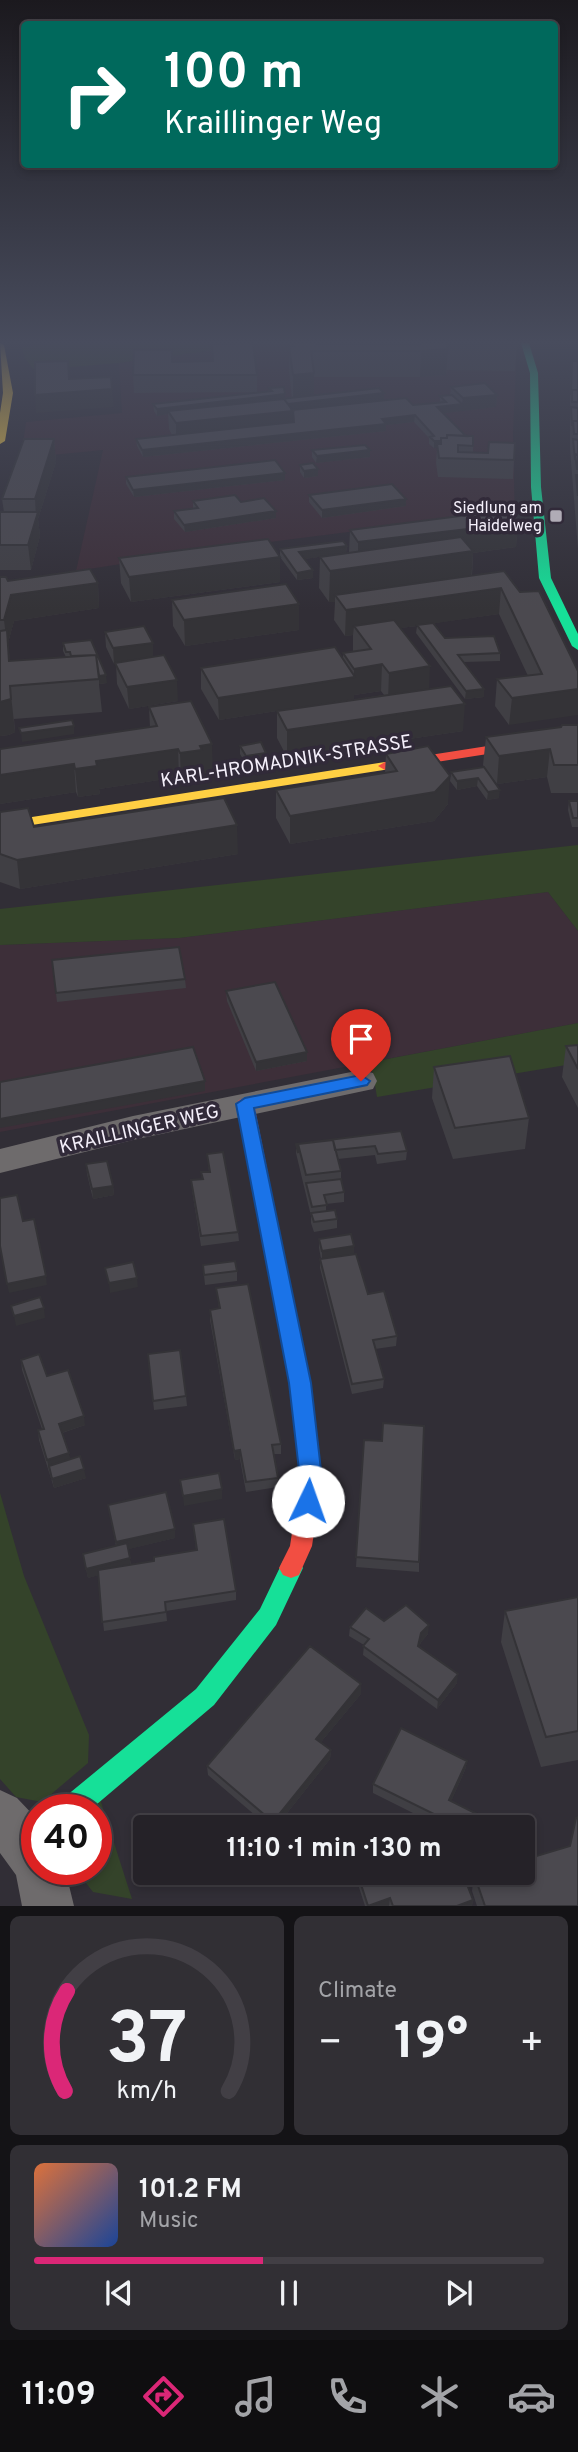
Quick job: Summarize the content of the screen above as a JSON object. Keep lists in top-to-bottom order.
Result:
{
  "streets": {
    "street": ["KARL-HROMADNIK-STRASSE", "KRAILLINGER WEG"]
  },
  "places": {
    "transit": ["Siedlung am Haidelweg"]
  },
  "page": {
    "turn": ["100 m", "Kraillinger Weg"],
    "limit": "40",
    "trip": "11:10 · 1 min · 130 m",
    "tile": "Climate",
    "heat": ["−", "19°", "+"],
    "song": ["101.2 FM", "Music"],
    "tabs": "11:09",
    "gauge": ["37", "km/h"]
  }
}
